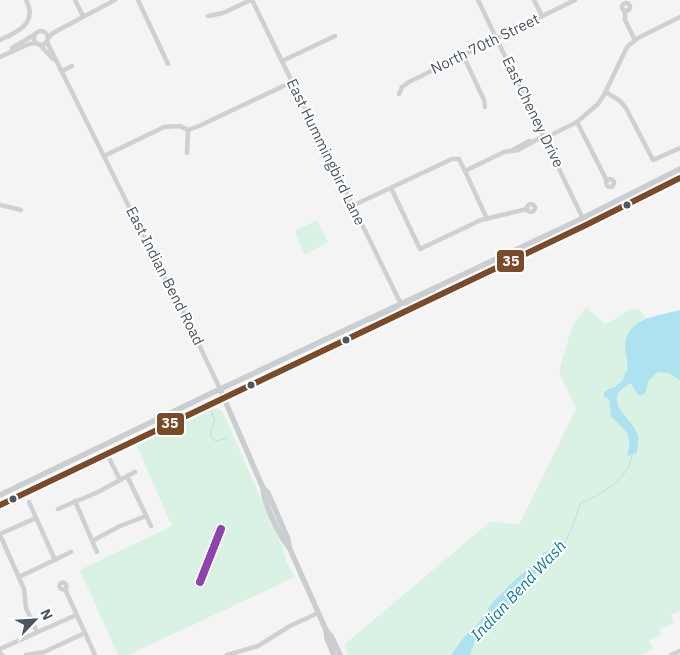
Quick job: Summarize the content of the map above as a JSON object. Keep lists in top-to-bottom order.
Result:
{
  "streets": {
    "main road": ["East Indian Bend Road"],
    "street": ["North 70th Street", "East Cheney Drive", "East Hummingbird Lane"]
  },
  "crossings": [
    ["North 70th Street", "East Cheney Drive"]
  ],
  "water": ["Indian Bend Wash"],
  "lines": ["transit line 35"],
  "north": "top right"
}
